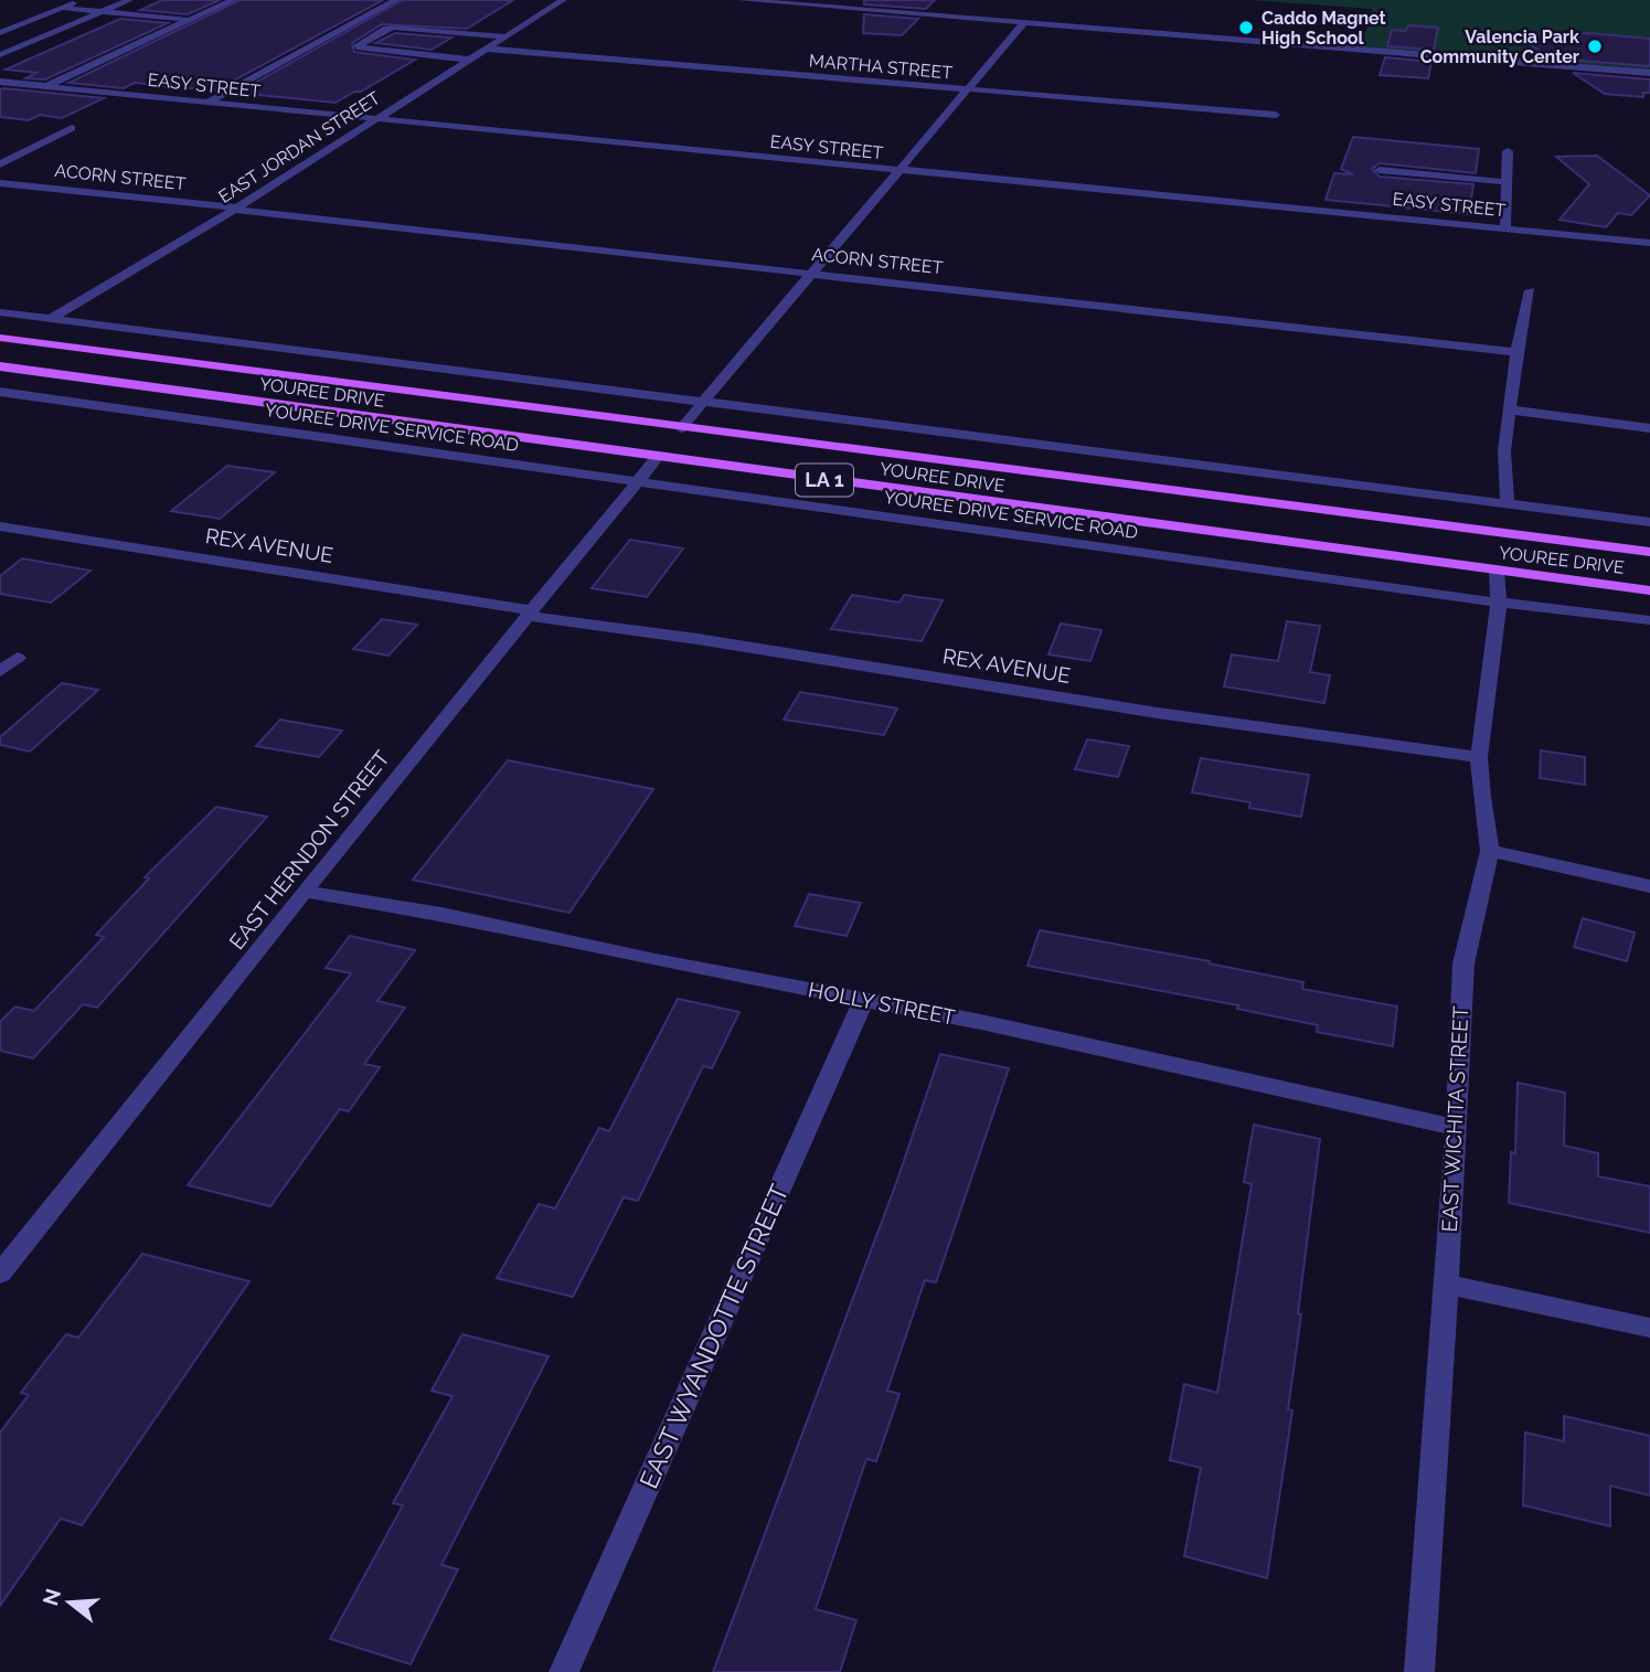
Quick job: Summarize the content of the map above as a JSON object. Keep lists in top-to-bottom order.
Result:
{
  "streets": {
    "main road": ["YOUREE DRIVE", "LA 1"],
    "street": [
      "MARTHA STREET",
      "EASY STREET",
      "EAST JORDAN STREET",
      "ACORN STREET",
      "YOUREE DRIVE SERVICE ROAD",
      "REX AVENUE",
      "EAST HERNDON STREET",
      "HOLLY STREET",
      "EAST WICHITA STREET",
      "EAST WYANDOTTE STREET"
    ]
  },
  "crossings": [
    ["MARTHA STREET", "EAST JORDAN STREET"],
    ["EASY STREET", "EAST JORDAN STREET"],
    ["EAST JORDAN STREET", "ACORN STREET"],
    ["YOUREE DRIVE", "EAST HERNDON STREET"],
    ["YOUREE DRIVE", "EAST WICHITA STREET"],
    ["YOUREE DRIVE SERVICE ROAD", "EAST HERNDON STREET"],
    ["YOUREE DRIVE SERVICE ROAD", "EAST WICHITA STREET"],
    ["REX AVENUE", "EAST HERNDON STREET"],
    ["REX AVENUE", "EAST WICHITA STREET"],
    ["EAST HERNDON STREET", "HOLLY STREET"],
    ["HOLLY STREET", "EAST WICHITA STREET"],
    ["HOLLY STREET", "EAST WYANDOTTE STREET"]
  ],
  "places": ["Caddo Magnet High School", "Valencia Park Community Center"],
  "north": "left"
}
